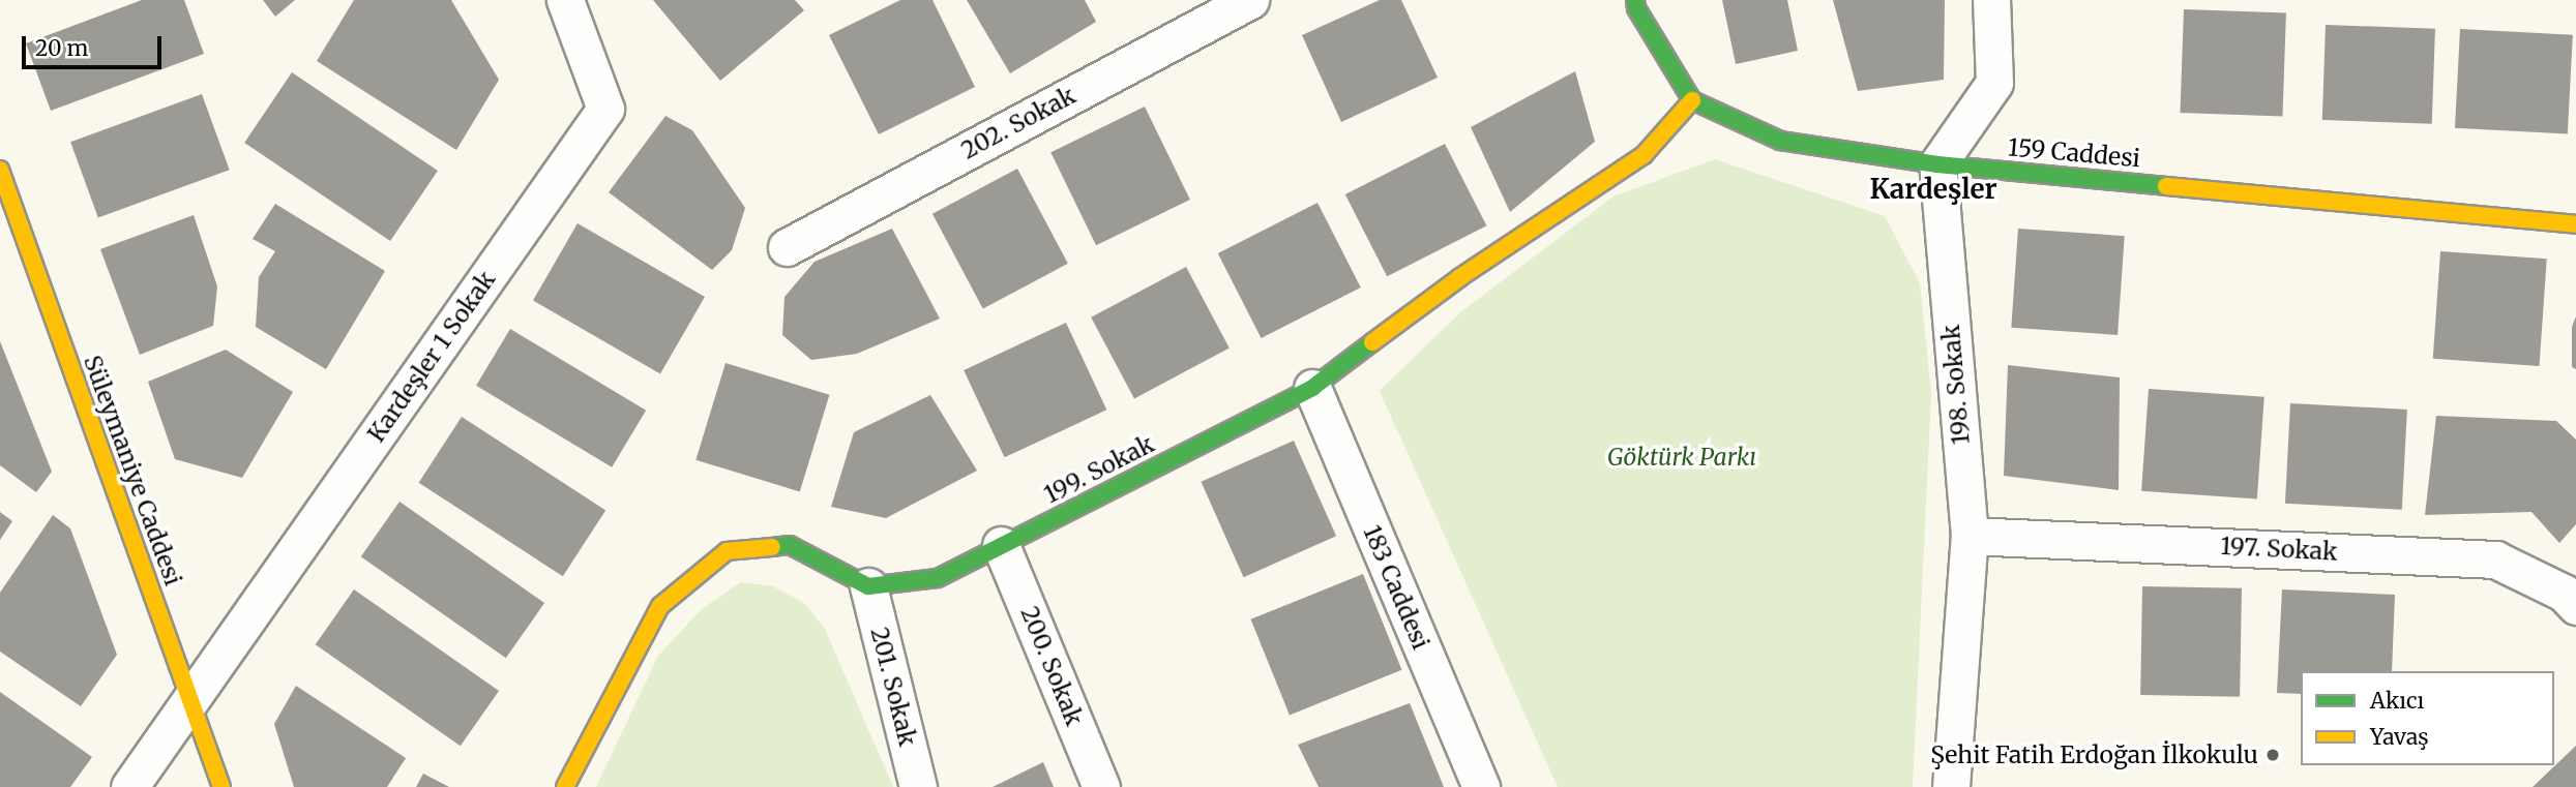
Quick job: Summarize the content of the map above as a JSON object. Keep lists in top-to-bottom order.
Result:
{
  "streets": {
    "street": [
      "202. Sokak",
      "159 Caddesi",
      "Kardeşler 1 Sokak",
      "198. Sokak",
      "199. Sokak",
      "Süleymaniye Caddesi",
      "197. Sokak",
      "183 Caddesi",
      "200. Sokak",
      "201. Sokak"
    ]
  },
  "crossings": [
    ["159 Caddesi", "198. Sokak"],
    ["159 Caddesi", "199. Sokak"],
    ["Kardeşler 1 Sokak", "Süleymaniye Caddesi"],
    ["198. Sokak", "197. Sokak"],
    ["199. Sokak", "183 Caddesi"],
    ["199. Sokak", "200. Sokak"],
    ["199. Sokak", "201. Sokak"]
  ],
  "districts": ["Kardeşler"],
  "parks": ["Göktürk Parkı"],
  "places": ["Şehit Fatih Erdoğan İlkokulu"],
  "legend": ["Akıcı", "Yavaş"],
  "scale_bar": "20 m"
}
